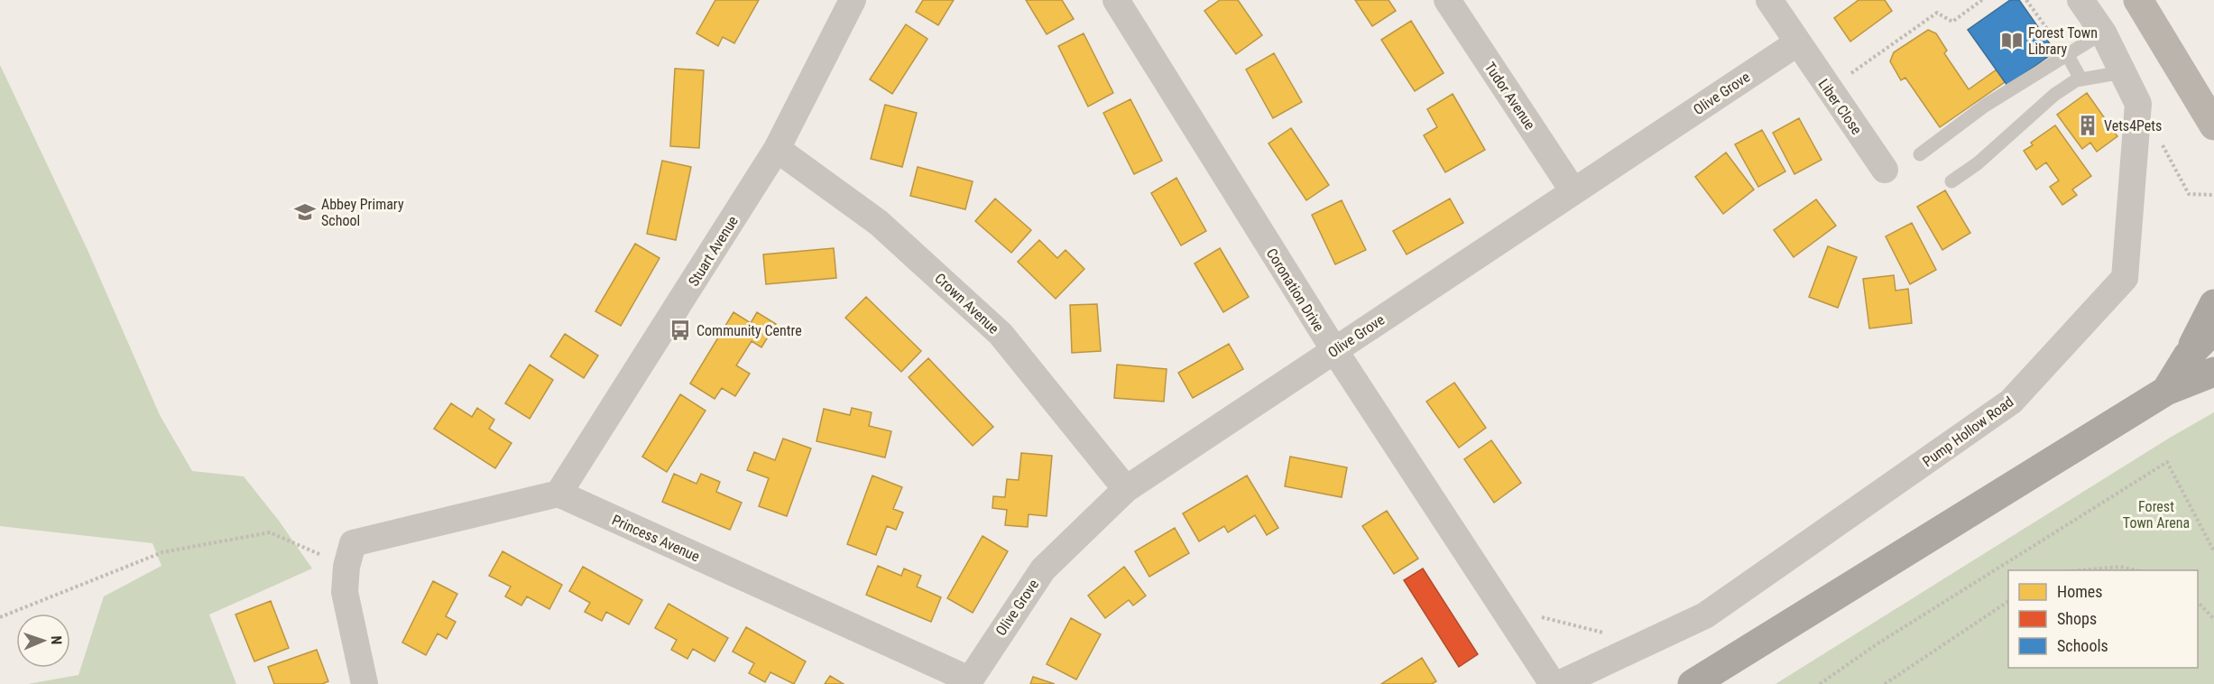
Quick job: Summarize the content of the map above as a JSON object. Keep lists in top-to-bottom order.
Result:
{
  "streets": {
    "street": [
      "Olive Grove",
      "Tudor Avenue",
      "Liber Close",
      "Stuart Avenue",
      "Coronation Drive",
      "Crown Avenue",
      "Pump Hollow Road",
      "Princess Avenue"
    ]
  },
  "crossings": [
    ["Olive Grove", "Tudor Avenue"],
    ["Olive Grove", "Liber Close"],
    ["Olive Grove", "Coronation Drive"],
    ["Olive Grove", "Crown Avenue"],
    ["Olive Grove", "Princess Avenue"],
    ["Stuart Avenue", "Crown Avenue"],
    ["Stuart Avenue", "Princess Avenue"]
  ],
  "parks": ["Forest Town Arena"],
  "places": {
    "library": ["Forest Town Library"],
    "building": ["Vets4Pets"],
    "school or university": ["Abbey Primary School"],
    "bus stop": ["Community Centre"]
  },
  "legend": ["Homes", "Shops", "Schools"],
  "north": "right"
}
